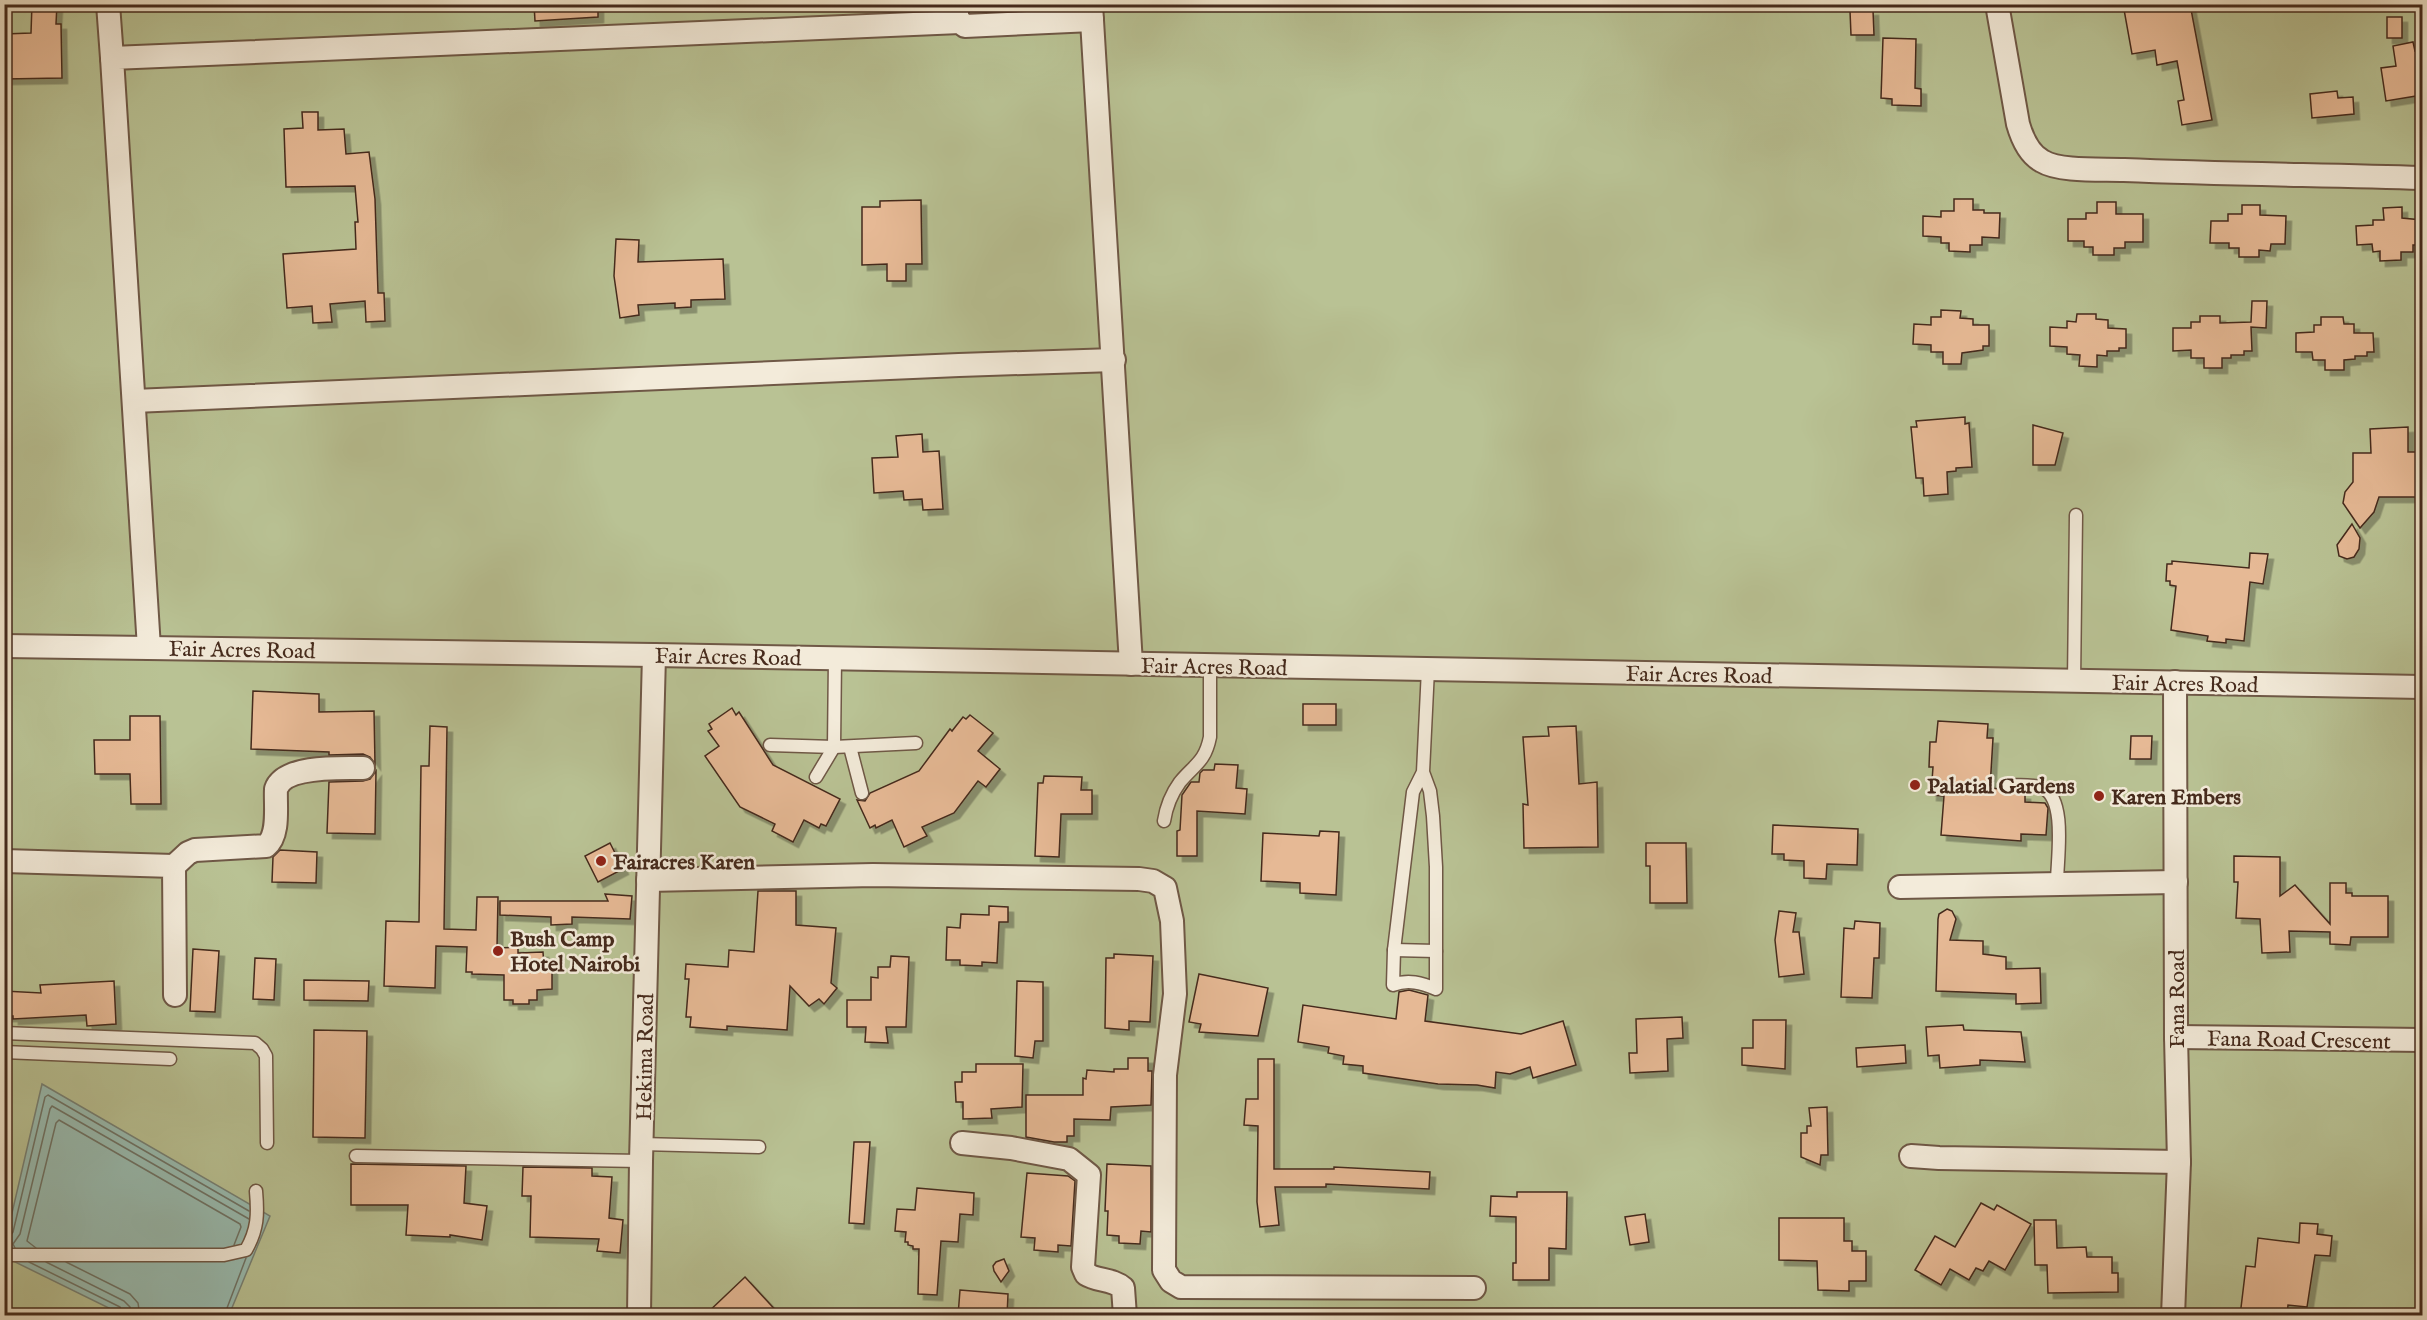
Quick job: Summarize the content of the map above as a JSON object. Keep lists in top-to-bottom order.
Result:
{
  "streets": {
    "street": [
      "Fair Acres Road",
      "Fana Road",
      "Fana Road Crescent",
      "Hekima Road"
    ]
  },
  "crossings": [
    ["Fair Acres Road", "Fana Road"],
    ["Fair Acres Road", "Hekima Road"],
    ["Fana Road", "Fana Road Crescent"]
  ],
  "places": [
    "Palatial Gardens",
    "Karen Embers",
    "Fairacres Karen",
    "Bush Camp Hotel Nairobi"
  ]
}
